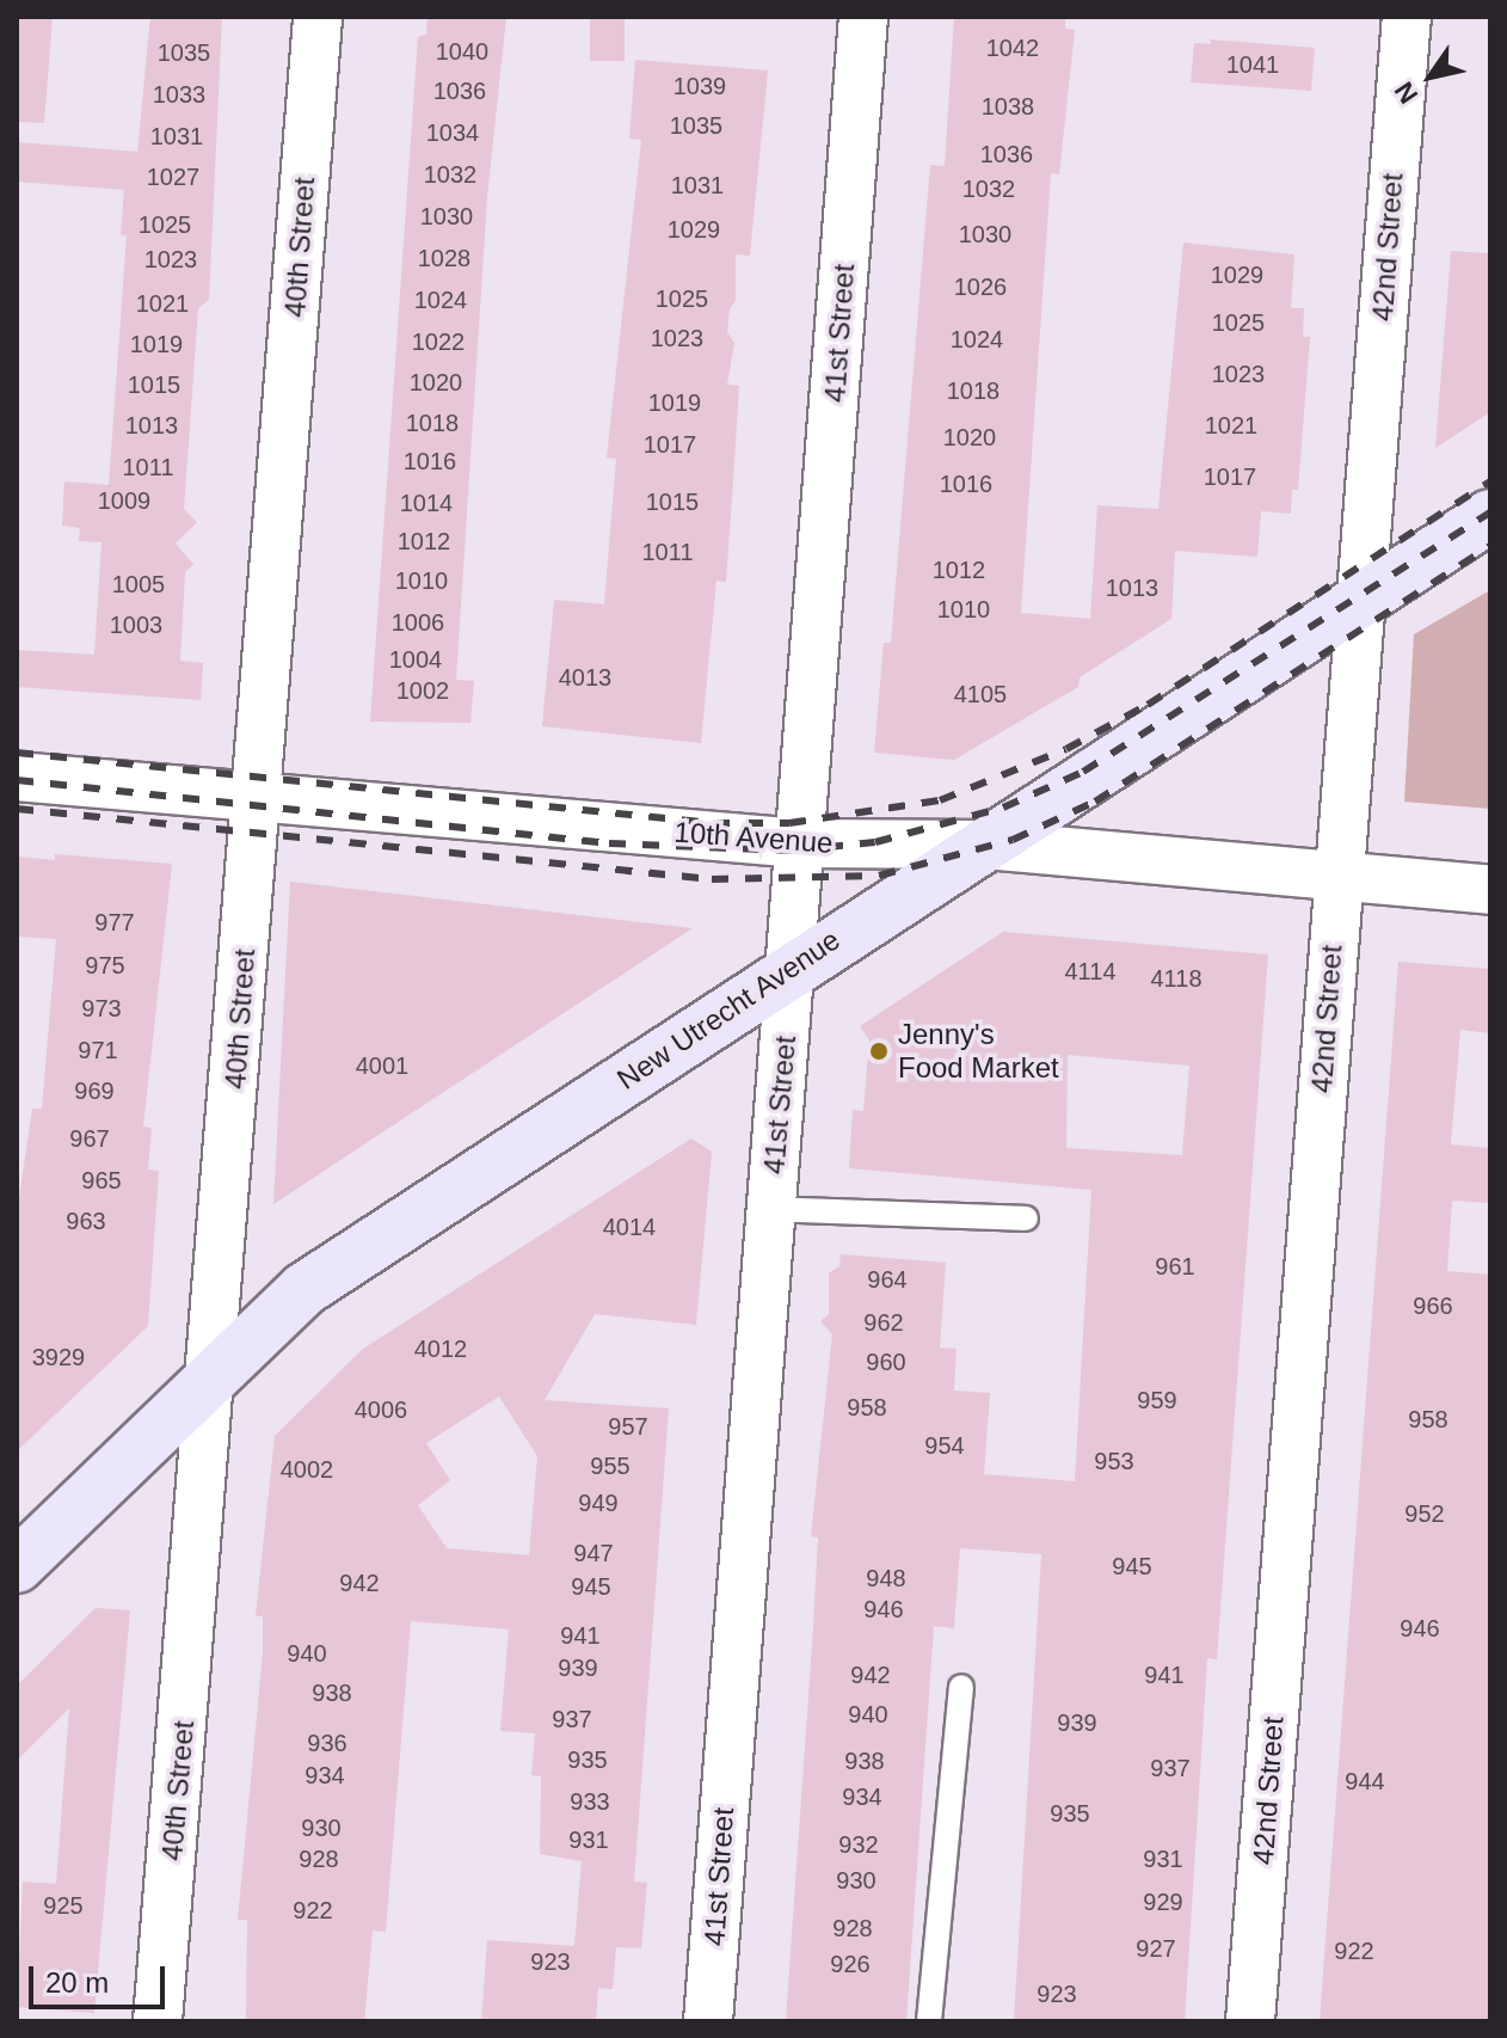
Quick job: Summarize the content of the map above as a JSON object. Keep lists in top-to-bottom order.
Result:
{
  "streets": {
    "street": [
      "40th Street",
      "42nd Street",
      "41st Street",
      "10th Avenue",
      "New Utrecht Avenue"
    ]
  },
  "crossings": [
    ["40th Street", "10th Avenue"],
    ["40th Street", "New Utrecht Avenue"],
    ["42nd Street", "10th Avenue"],
    ["42nd Street", "New Utrecht Avenue"],
    ["41st Street", "10th Avenue"],
    ["41st Street", "New Utrecht Avenue"],
    ["10th Avenue", "New Utrecht Avenue"]
  ],
  "places": ["Jenny's Food Market"],
  "house_numbers": [
    "1042",
    "1040",
    "1035",
    "1041",
    "1039",
    "1036",
    "1033",
    "1038",
    "1035",
    "1034",
    "1031",
    "1036",
    "1032",
    "1027",
    "1031",
    "1032",
    "1030",
    "1025",
    "1029",
    "1030",
    "1028",
    "1023",
    "1029",
    "1026",
    "1025",
    "1024",
    "1021",
    "1025",
    "1023",
    "1024",
    "1022",
    "1019",
    "1023",
    "1020",
    "1015",
    "1018",
    "1019",
    "1018",
    "1013",
    "1021",
    "1020",
    "1017",
    "1016",
    "1011",
    "1017",
    "1016",
    "1009",
    "1015",
    "1014",
    "1012",
    "1011",
    "1012",
    "1010",
    "1005",
    "1013",
    "1010",
    "1006",
    "1003",
    "1004",
    "4013",
    "1002",
    "4105",
    "977",
    "975",
    "4114",
    "4118",
    "973",
    "971",
    "4001",
    "969",
    "967",
    "965",
    "963",
    "4014",
    "961",
    "964",
    "966",
    "962",
    "4012",
    "3929",
    "960",
    "959",
    "958",
    "4006",
    "958",
    "957",
    "954",
    "953",
    "955",
    "4002",
    "949",
    "952",
    "947",
    "945",
    "948",
    "942",
    "945",
    "946",
    "946",
    "941",
    "940",
    "939",
    "942",
    "941",
    "938",
    "940",
    "937",
    "939",
    "936",
    "935",
    "938",
    "937",
    "934",
    "944",
    "934",
    "933",
    "935",
    "930",
    "931",
    "932",
    "928",
    "931",
    "930",
    "929",
    "925",
    "922",
    "928",
    "927",
    "922",
    "923",
    "926",
    "923"
  ],
  "scale_bar": "20 m",
  "north": "bottom left"
}
